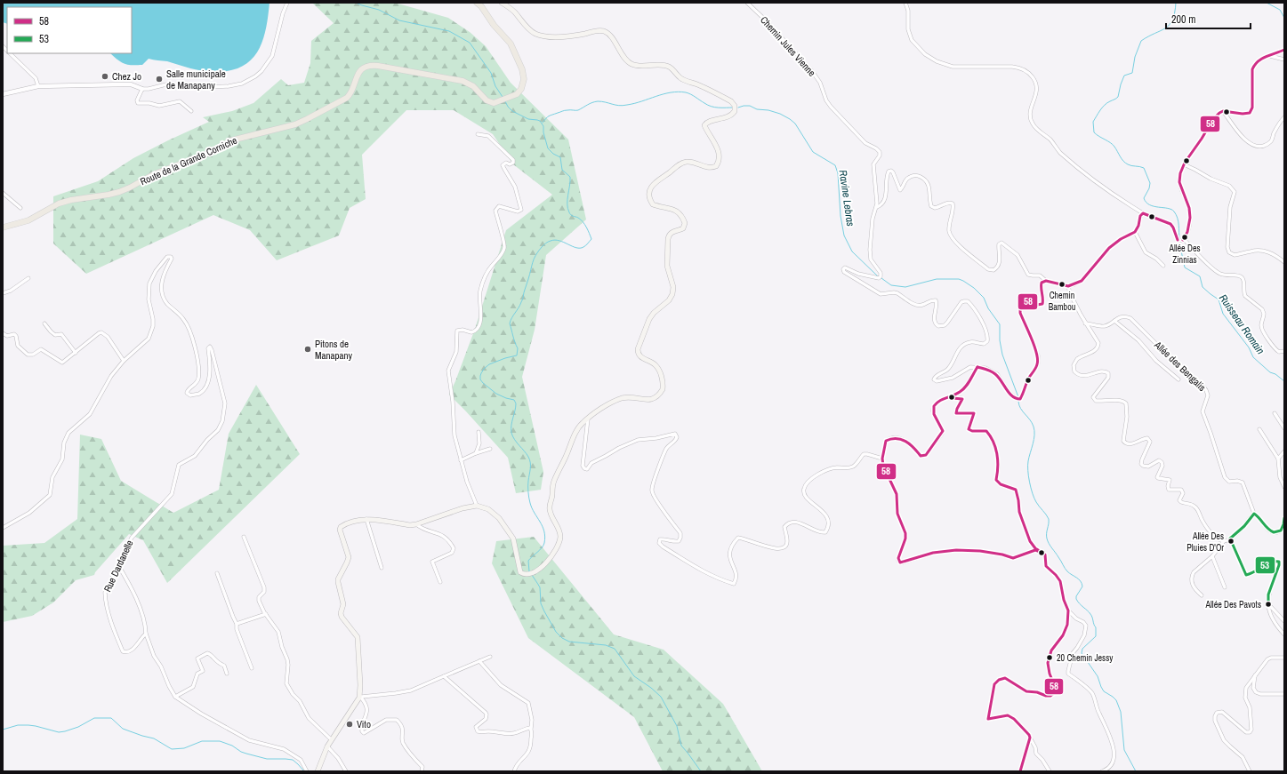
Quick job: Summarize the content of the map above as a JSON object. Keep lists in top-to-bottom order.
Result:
{
  "streets": {
    "main road": ["Route de la Grande Corniche"],
    "street": ["Chemin Jules Vienne", "Allée des Bengalis", "Rue Dardanelle"]
  },
  "water": ["Ravine Lebras", "Ruisseau Romain"],
  "places": [
    "Chez Jo",
    "Salle municipale de Manapany",
    "Allée Des Zinnias",
    "Chemin Bambou",
    "Pitons de Manapany",
    "Allée Des Pluies D'Or",
    "Allée Des Pavots",
    "20 Chemin Jessy",
    "Vito"
  ],
  "lines": ["transit line 58", "transit line 53"],
  "legend": ["58", "53"],
  "scale_bar": "200 m"
}
